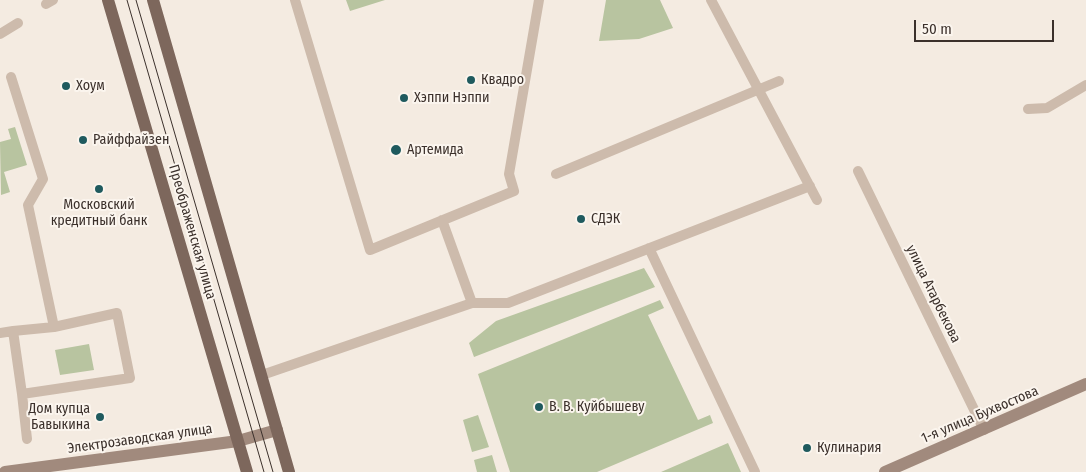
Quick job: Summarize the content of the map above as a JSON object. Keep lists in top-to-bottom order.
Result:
{
  "streets": {
    "main road": ["Преображенская улица"],
    "street": ["1-я улица Бухвостова", "Электрозаводская улица"],
    "lane": ["улица Атарбекова"]
  },
  "crossings": [
    ["Преображенская улица", "Электрозаводская улица"],
    ["улица Атарбекова", "1-я улица Бухвостова"]
  ],
  "places": [
    "Квадро",
    "Хоум",
    "Хэппи Нэппи",
    "Райффайзен",
    "Артемида",
    "Московский кредитный банк",
    "СДЭК",
    "В. В. Куйбышеву",
    "Дом купца Бавыкина",
    "Кулинария"
  ],
  "scale_bar": "50 m"
}
